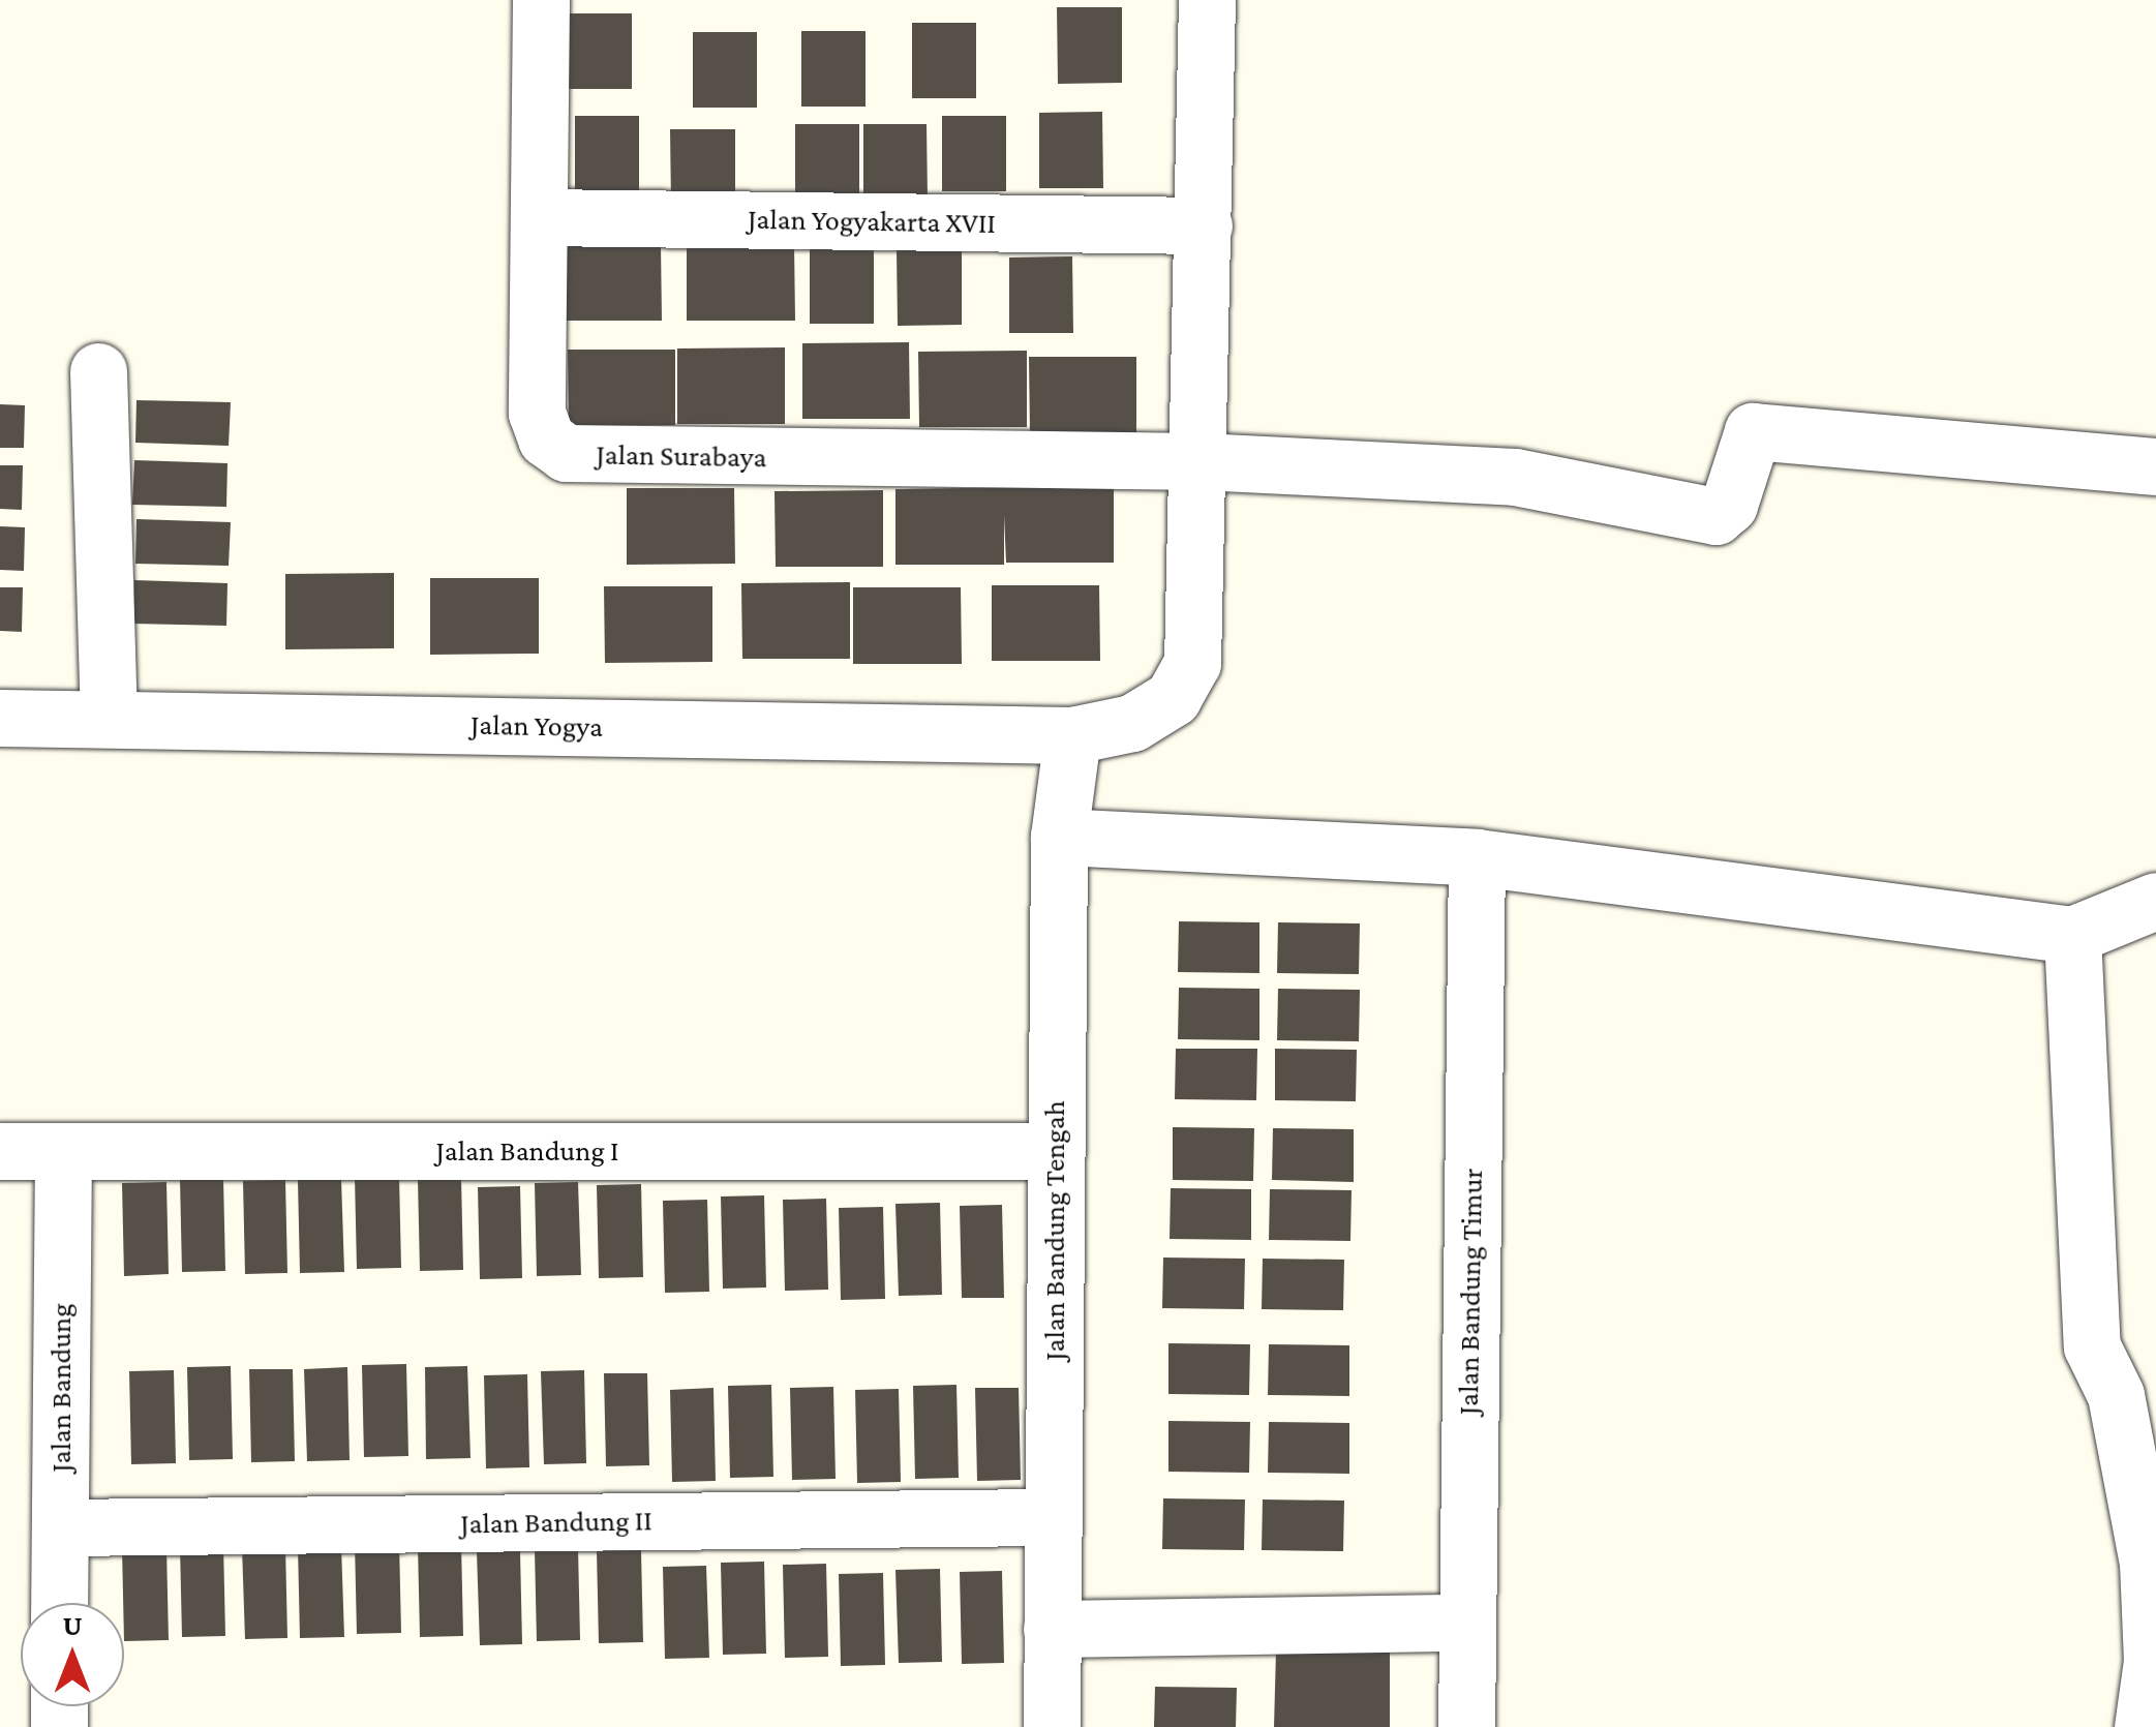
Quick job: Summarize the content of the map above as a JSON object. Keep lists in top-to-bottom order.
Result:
{
  "streets": {
    "street": [
      "Jalan Yogyakarta XVII",
      "Jalan Surabaya",
      "Jalan Yogya",
      "Jalan Bandung I",
      "Jalan Bandung Tengah",
      "Jalan Bandung Timur",
      "Jalan Bandung",
      "Jalan Bandung II"
    ]
  },
  "crossings": [
    ["Jalan Yogyakarta XVII", "Jalan Surabaya"],
    ["Jalan Yogyakarta XVII", "Jalan Yogya"],
    ["Jalan Surabaya", "Jalan Yogya"],
    ["Jalan Yogya", "Jalan Bandung Tengah"],
    ["Jalan Bandung I", "Jalan Bandung Tengah"],
    ["Jalan Bandung I", "Jalan Bandung"],
    ["Jalan Bandung Tengah", "Jalan Bandung II"],
    ["Jalan Bandung", "Jalan Bandung II"]
  ],
  "north": "top"
}
